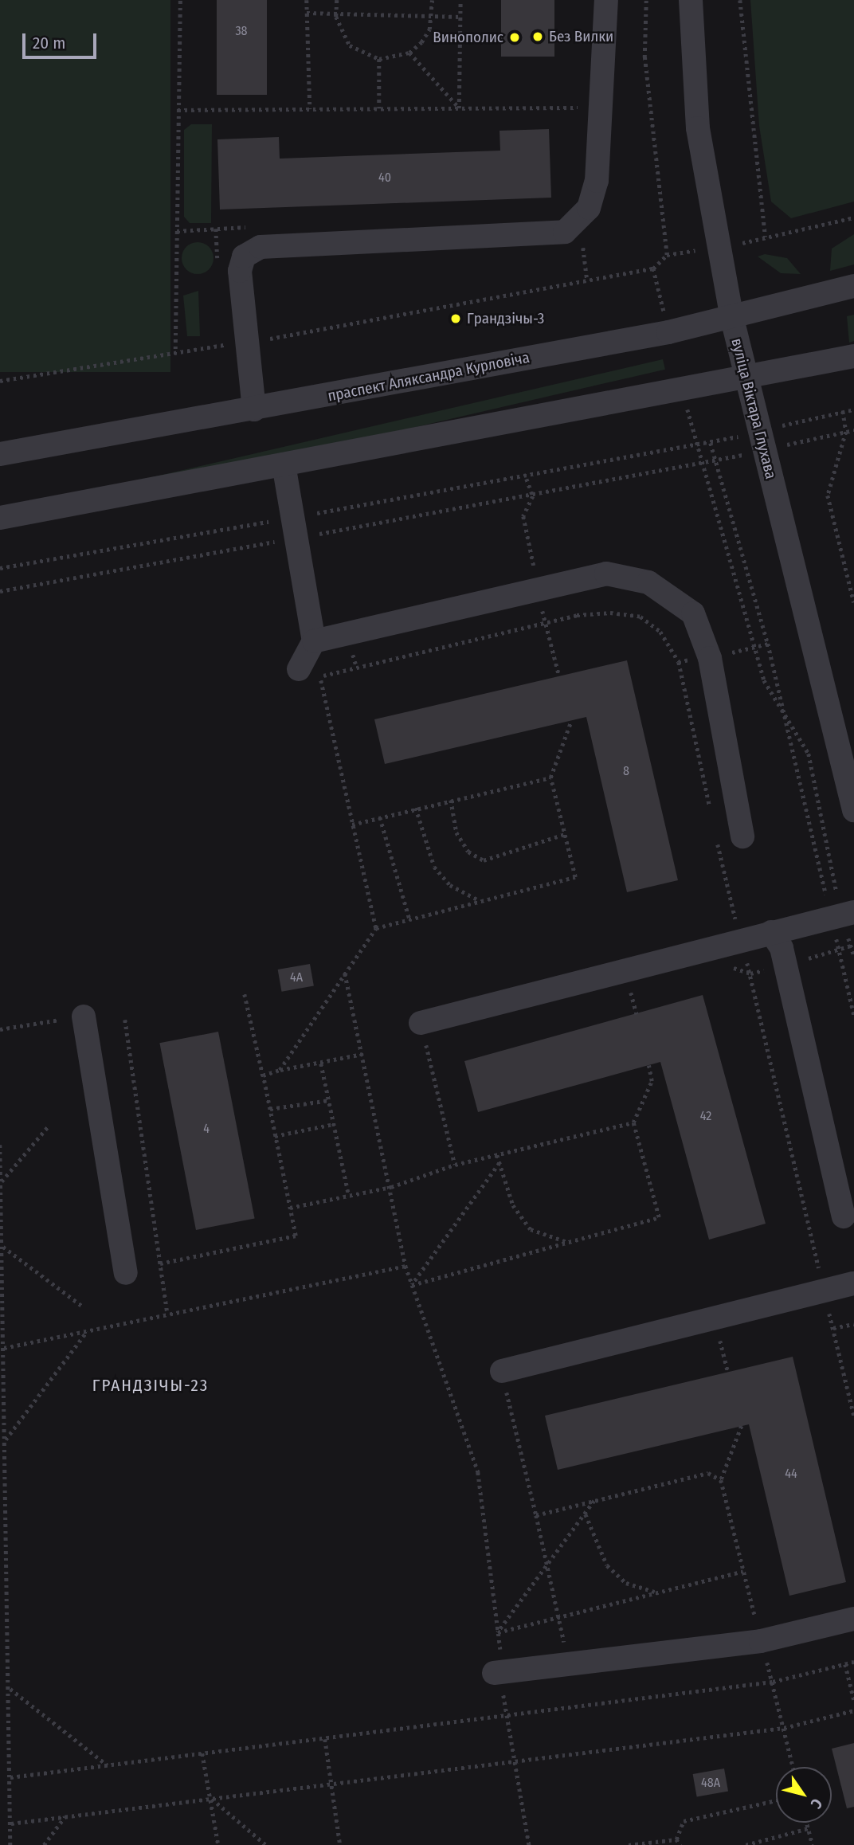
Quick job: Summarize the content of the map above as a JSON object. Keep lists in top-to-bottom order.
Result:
{
  "streets": {
    "street": ["праспект Аляксандра Курловіча", "вуліца Віктара Глухава"]
  },
  "crossings": [
    ["праспект Аляксандра Курловіча", "вуліца Віктара Глухава"]
  ],
  "districts": ["ГРАНДЗІЧЫ-23"],
  "places": ["Без Вилки", "Винополис", "Грандзічы-3"],
  "house_numbers": [
    "38",
    "40",
    "8",
    "4А",
    "42",
    "4",
    "44",
    "48А"
  ],
  "scale_bar": "20 m",
  "north": "bottom right"
}
